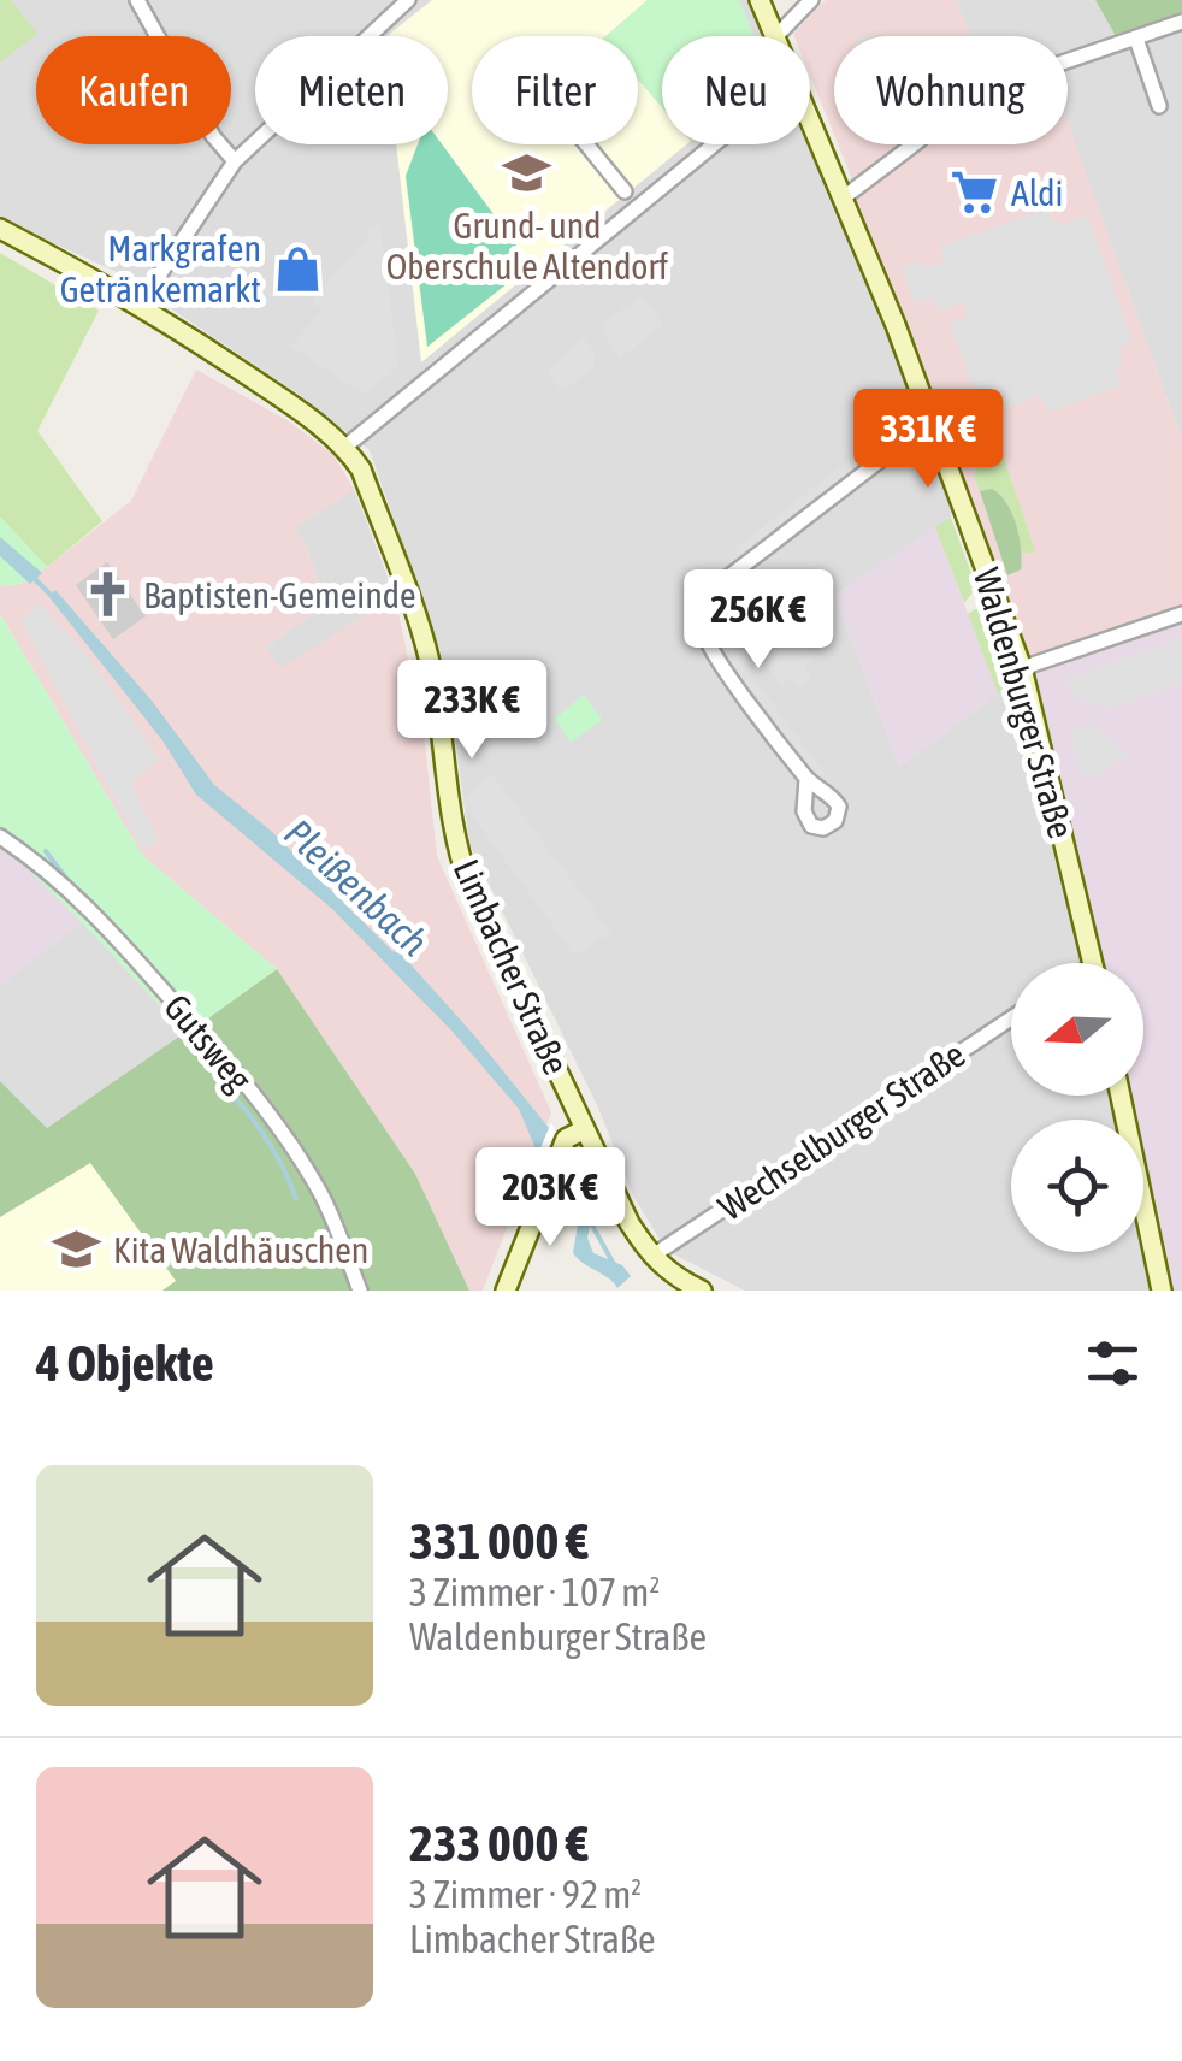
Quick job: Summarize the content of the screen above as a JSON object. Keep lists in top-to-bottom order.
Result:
{
  "streets": {
    "street": [
      "Waldenburger Straße",
      "Limbacher Straße",
      "Gutsweg",
      "Wechselburger Straße"
    ]
  },
  "crossings": [
    ["Limbacher Straße", "Wechselburger Straße"]
  ],
  "water": ["Pleißenbach"],
  "places": {
    "school or university": ["Grund- und Oberschule Altendorf", "Kita Waldhäuschen"],
    "supermarket": ["Aldi"],
    "shop": ["Markgrafen Getränkemarkt"],
    "church": ["Baptisten-Gemeinde"]
  },
  "north": "left",
  "page": {
    "chip": [
      "Kaufen",
      "Mieten",
      "Filter",
      "Neu",
      "Wohnung"
    ],
    "price": [
      "331K €",
      "256K €",
      "233K €",
      "203K €"
    ],
    "heading": "4 Objekte",
    "list": [
      {
        "name": "331 000 €",
        "note": "3 Zimmer · 107 m² · Waldenburger Straße"
      },
      {
        "name": "233 000 €",
        "note": "3 Zimmer · 92 m² · Limbacher Straße"
      }
    ]
  }
}
